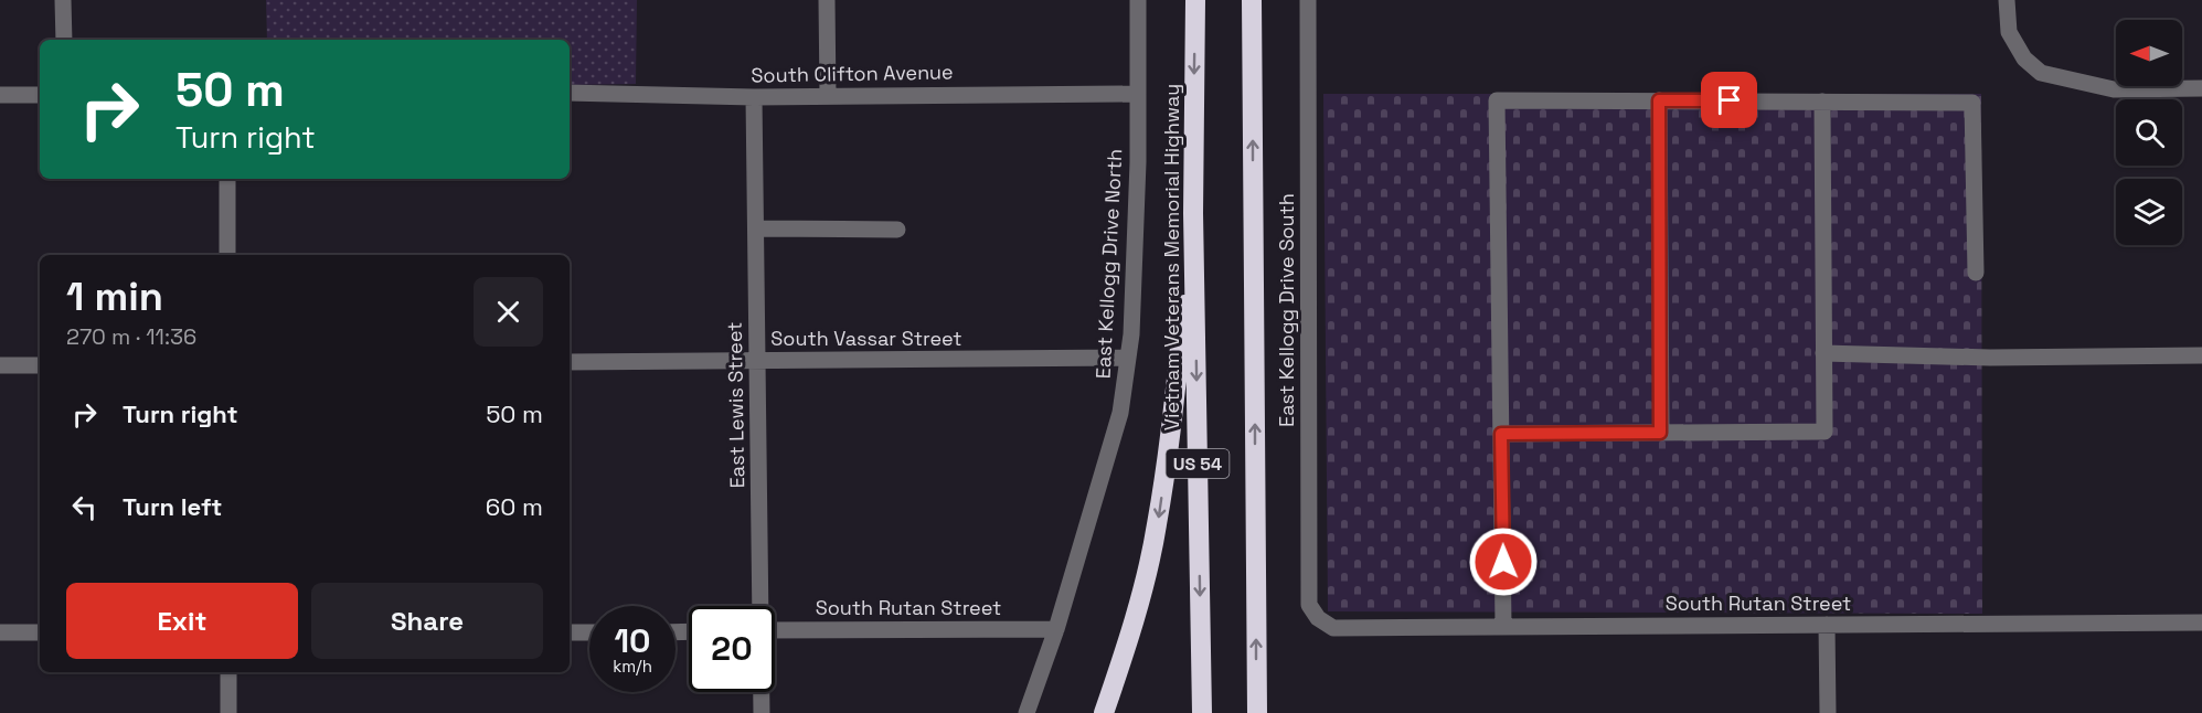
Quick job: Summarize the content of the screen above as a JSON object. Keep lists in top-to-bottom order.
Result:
{
  "streets": {
    "highway": ["Vietnam Veterans Memorial Highway", "US 54"],
    "street": [
      "South Clifton Avenue",
      "East Kellogg Drive North",
      "East Kellogg Drive South",
      "South Vassar Street",
      "East Lewis Street",
      "South Rutan Street"
    ]
  },
  "crossings": [
    ["South Clifton Avenue", "East Kellogg Drive North"],
    ["South Clifton Avenue", "East Lewis Street"],
    ["East Kellogg Drive North", "South Vassar Street"],
    ["East Kellogg Drive North", "South Rutan Street"],
    ["East Kellogg Drive South", "South Rutan Street"],
    ["South Vassar Street", "East Lewis Street"]
  ],
  "north": "left",
  "page": {
    "turn": ["50 m", "Turn right"],
    "heading": ["1 min", "270 m · 11:36"],
    "list": [
      {
        "name": "Turn right",
        "value": "50 m"
      },
      {
        "name": "Turn left",
        "value": "60 m"
      }
    ],
    "buttons": ["Exit", "Share"],
    "speed": "10 km/h",
    "limit": "20"
  }
}
